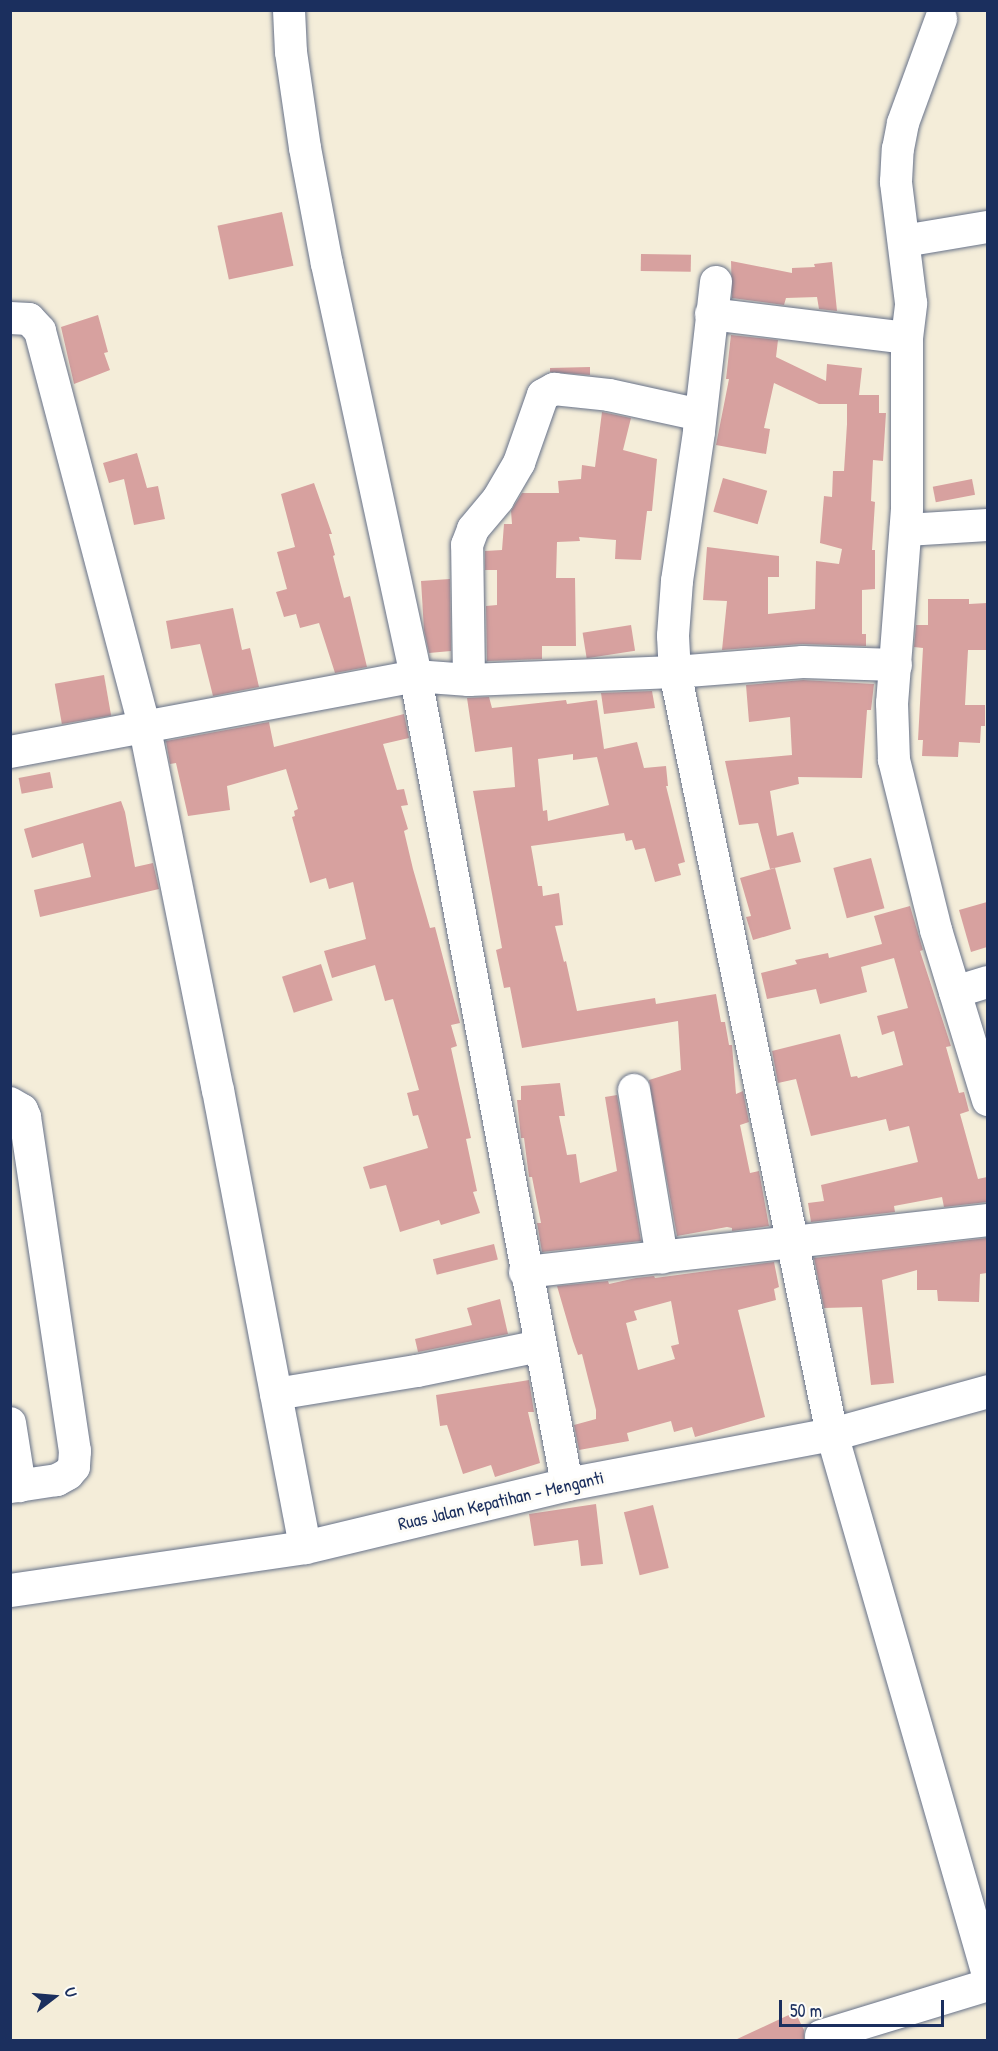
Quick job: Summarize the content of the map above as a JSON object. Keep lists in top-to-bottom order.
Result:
{
  "streets": {
    "main road": ["Ruas Jalan Kepatihan - Menganti"]
  },
  "scale_bar": "50 m",
  "north": "right"
}
